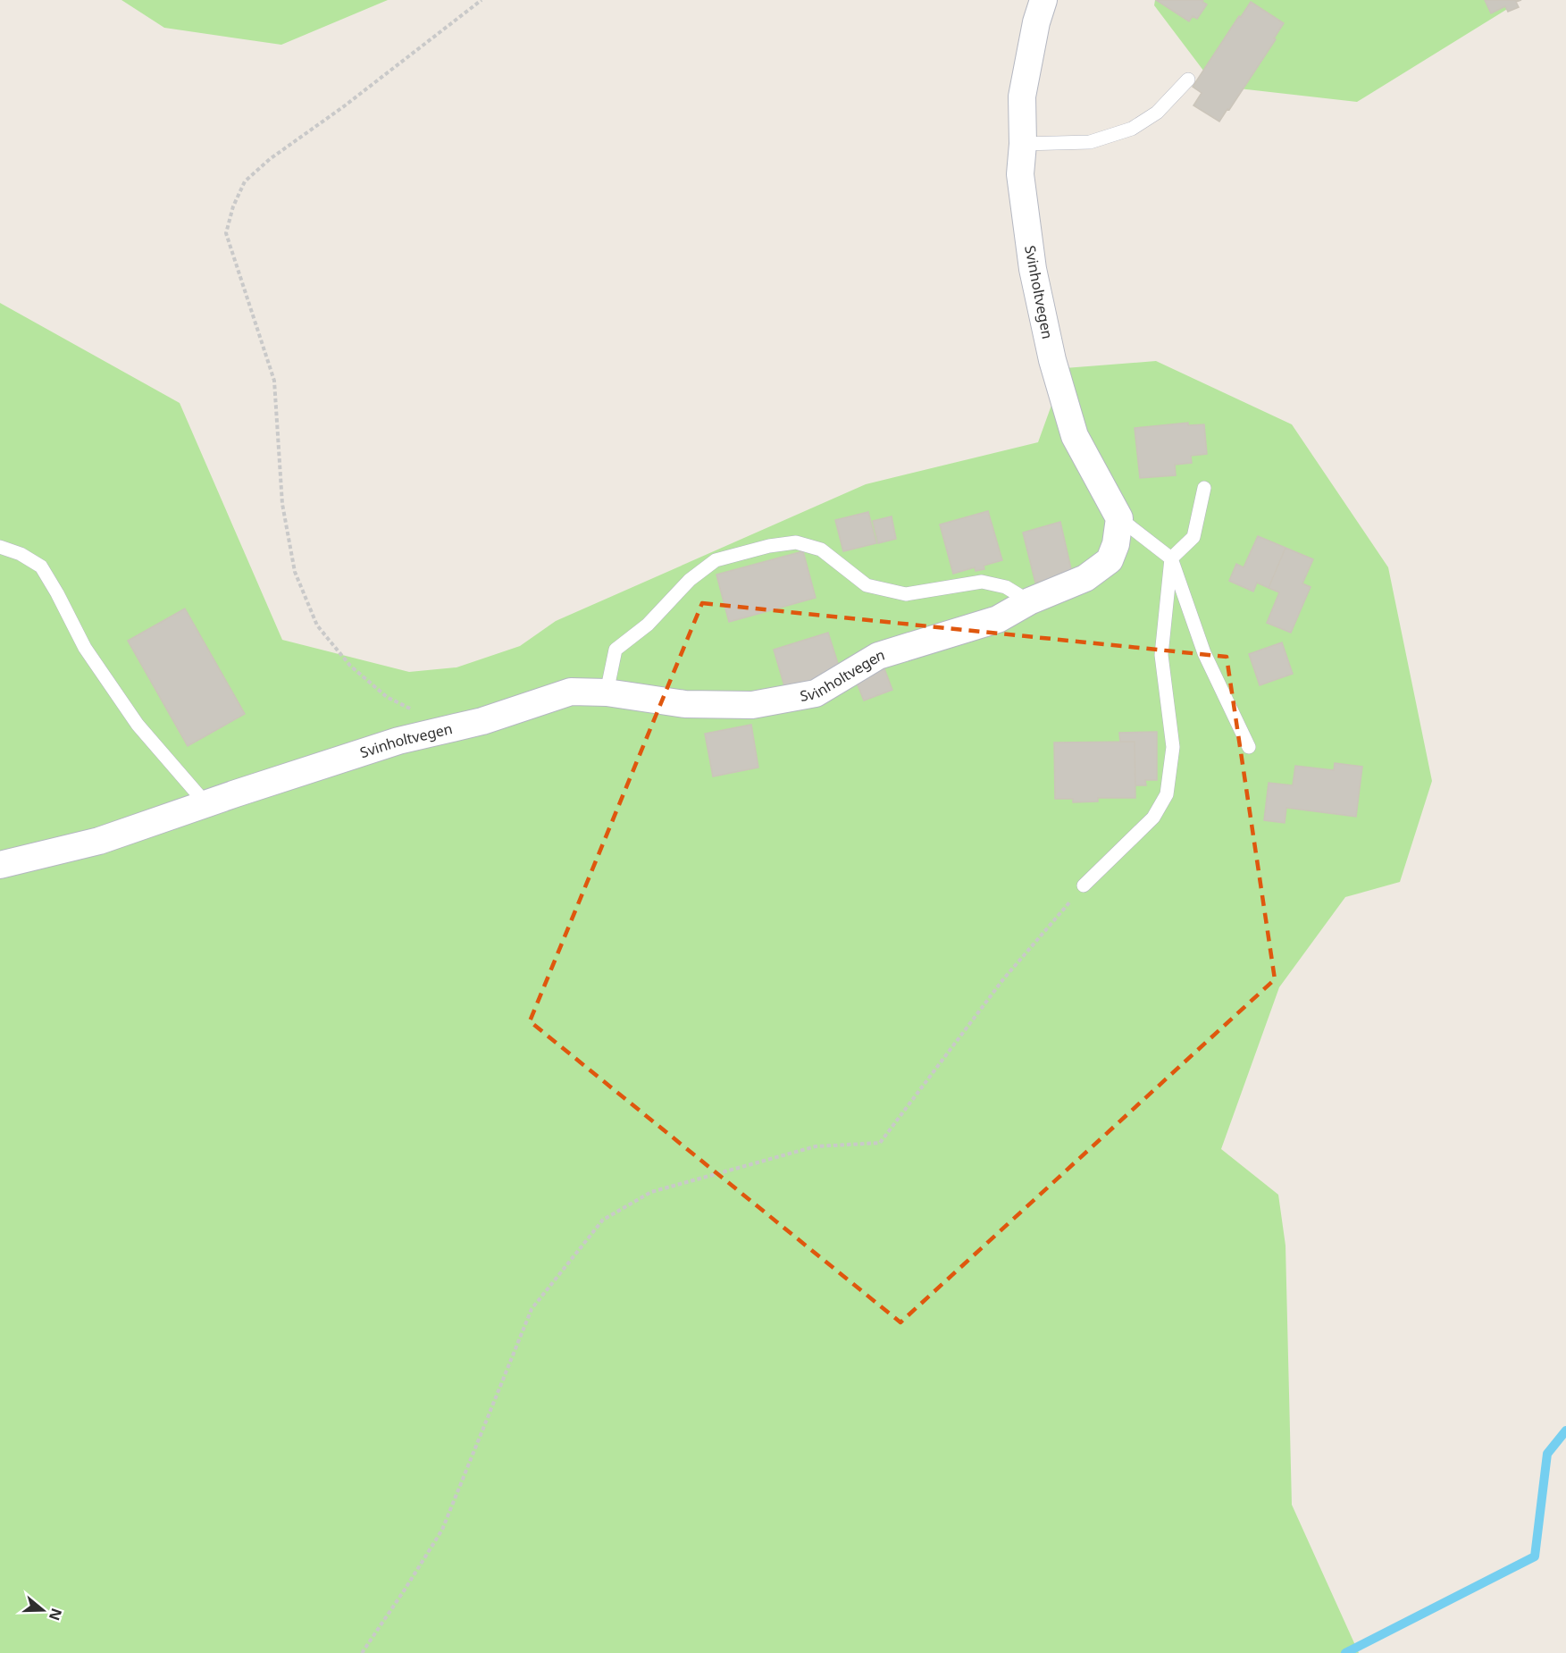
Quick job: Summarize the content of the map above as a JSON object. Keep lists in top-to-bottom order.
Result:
{
  "streets": {
    "street": ["Svinholtvegen"]
  },
  "north": "right"
}
